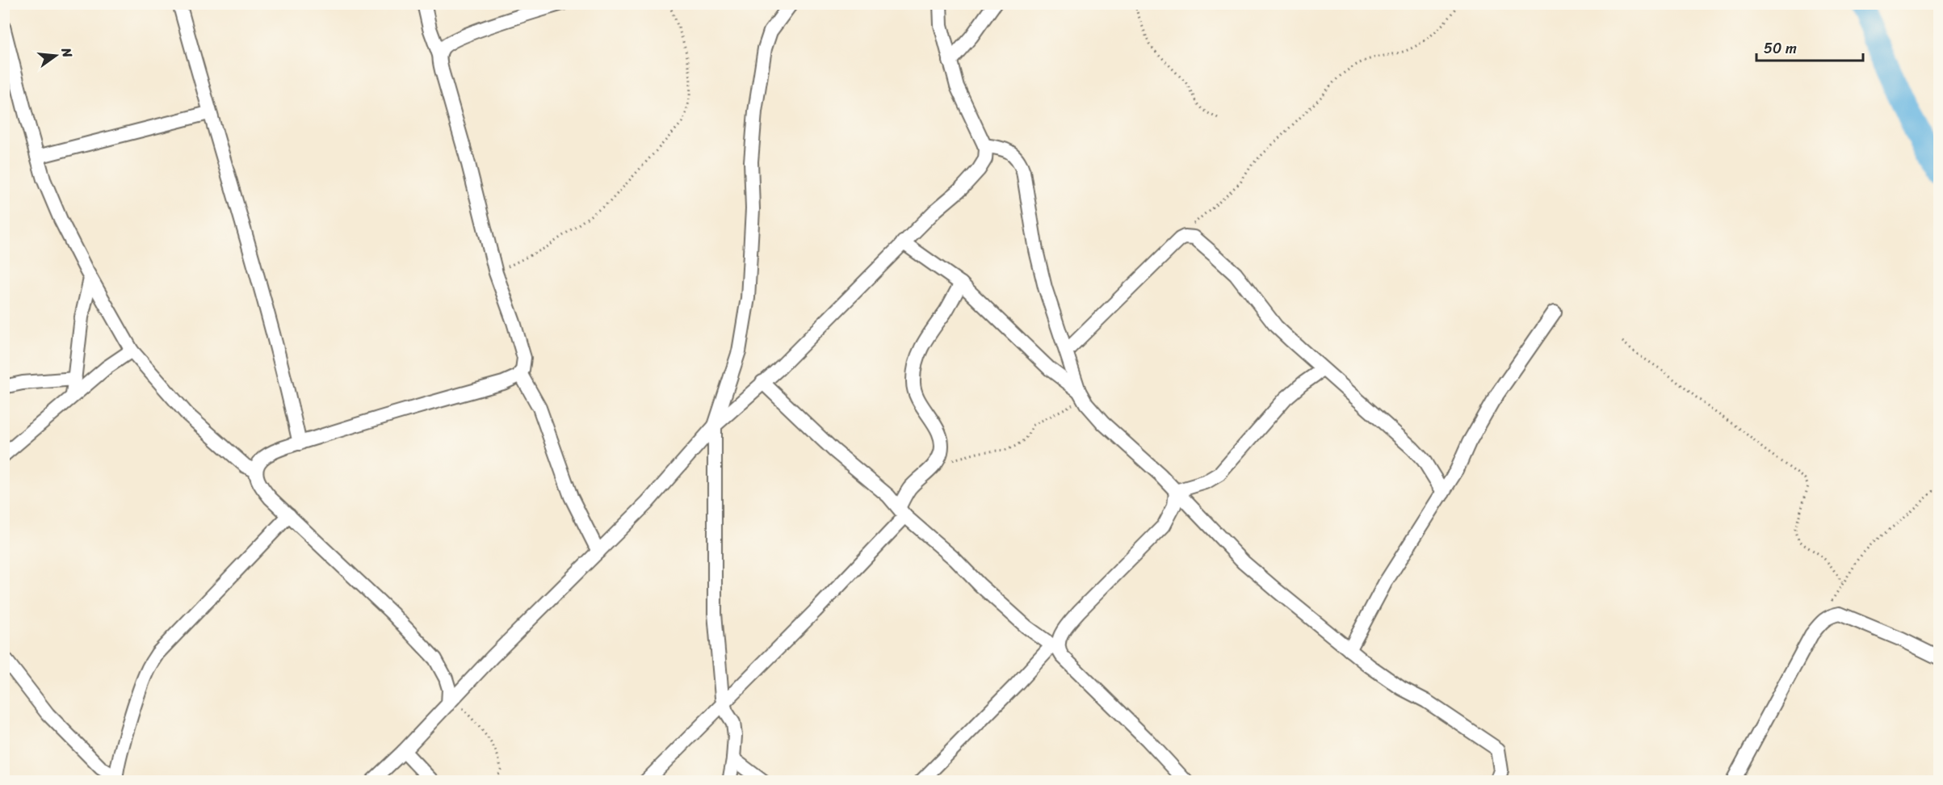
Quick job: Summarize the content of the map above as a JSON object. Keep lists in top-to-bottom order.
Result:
{
  "scale_bar": "50 m",
  "north": "right"
}
